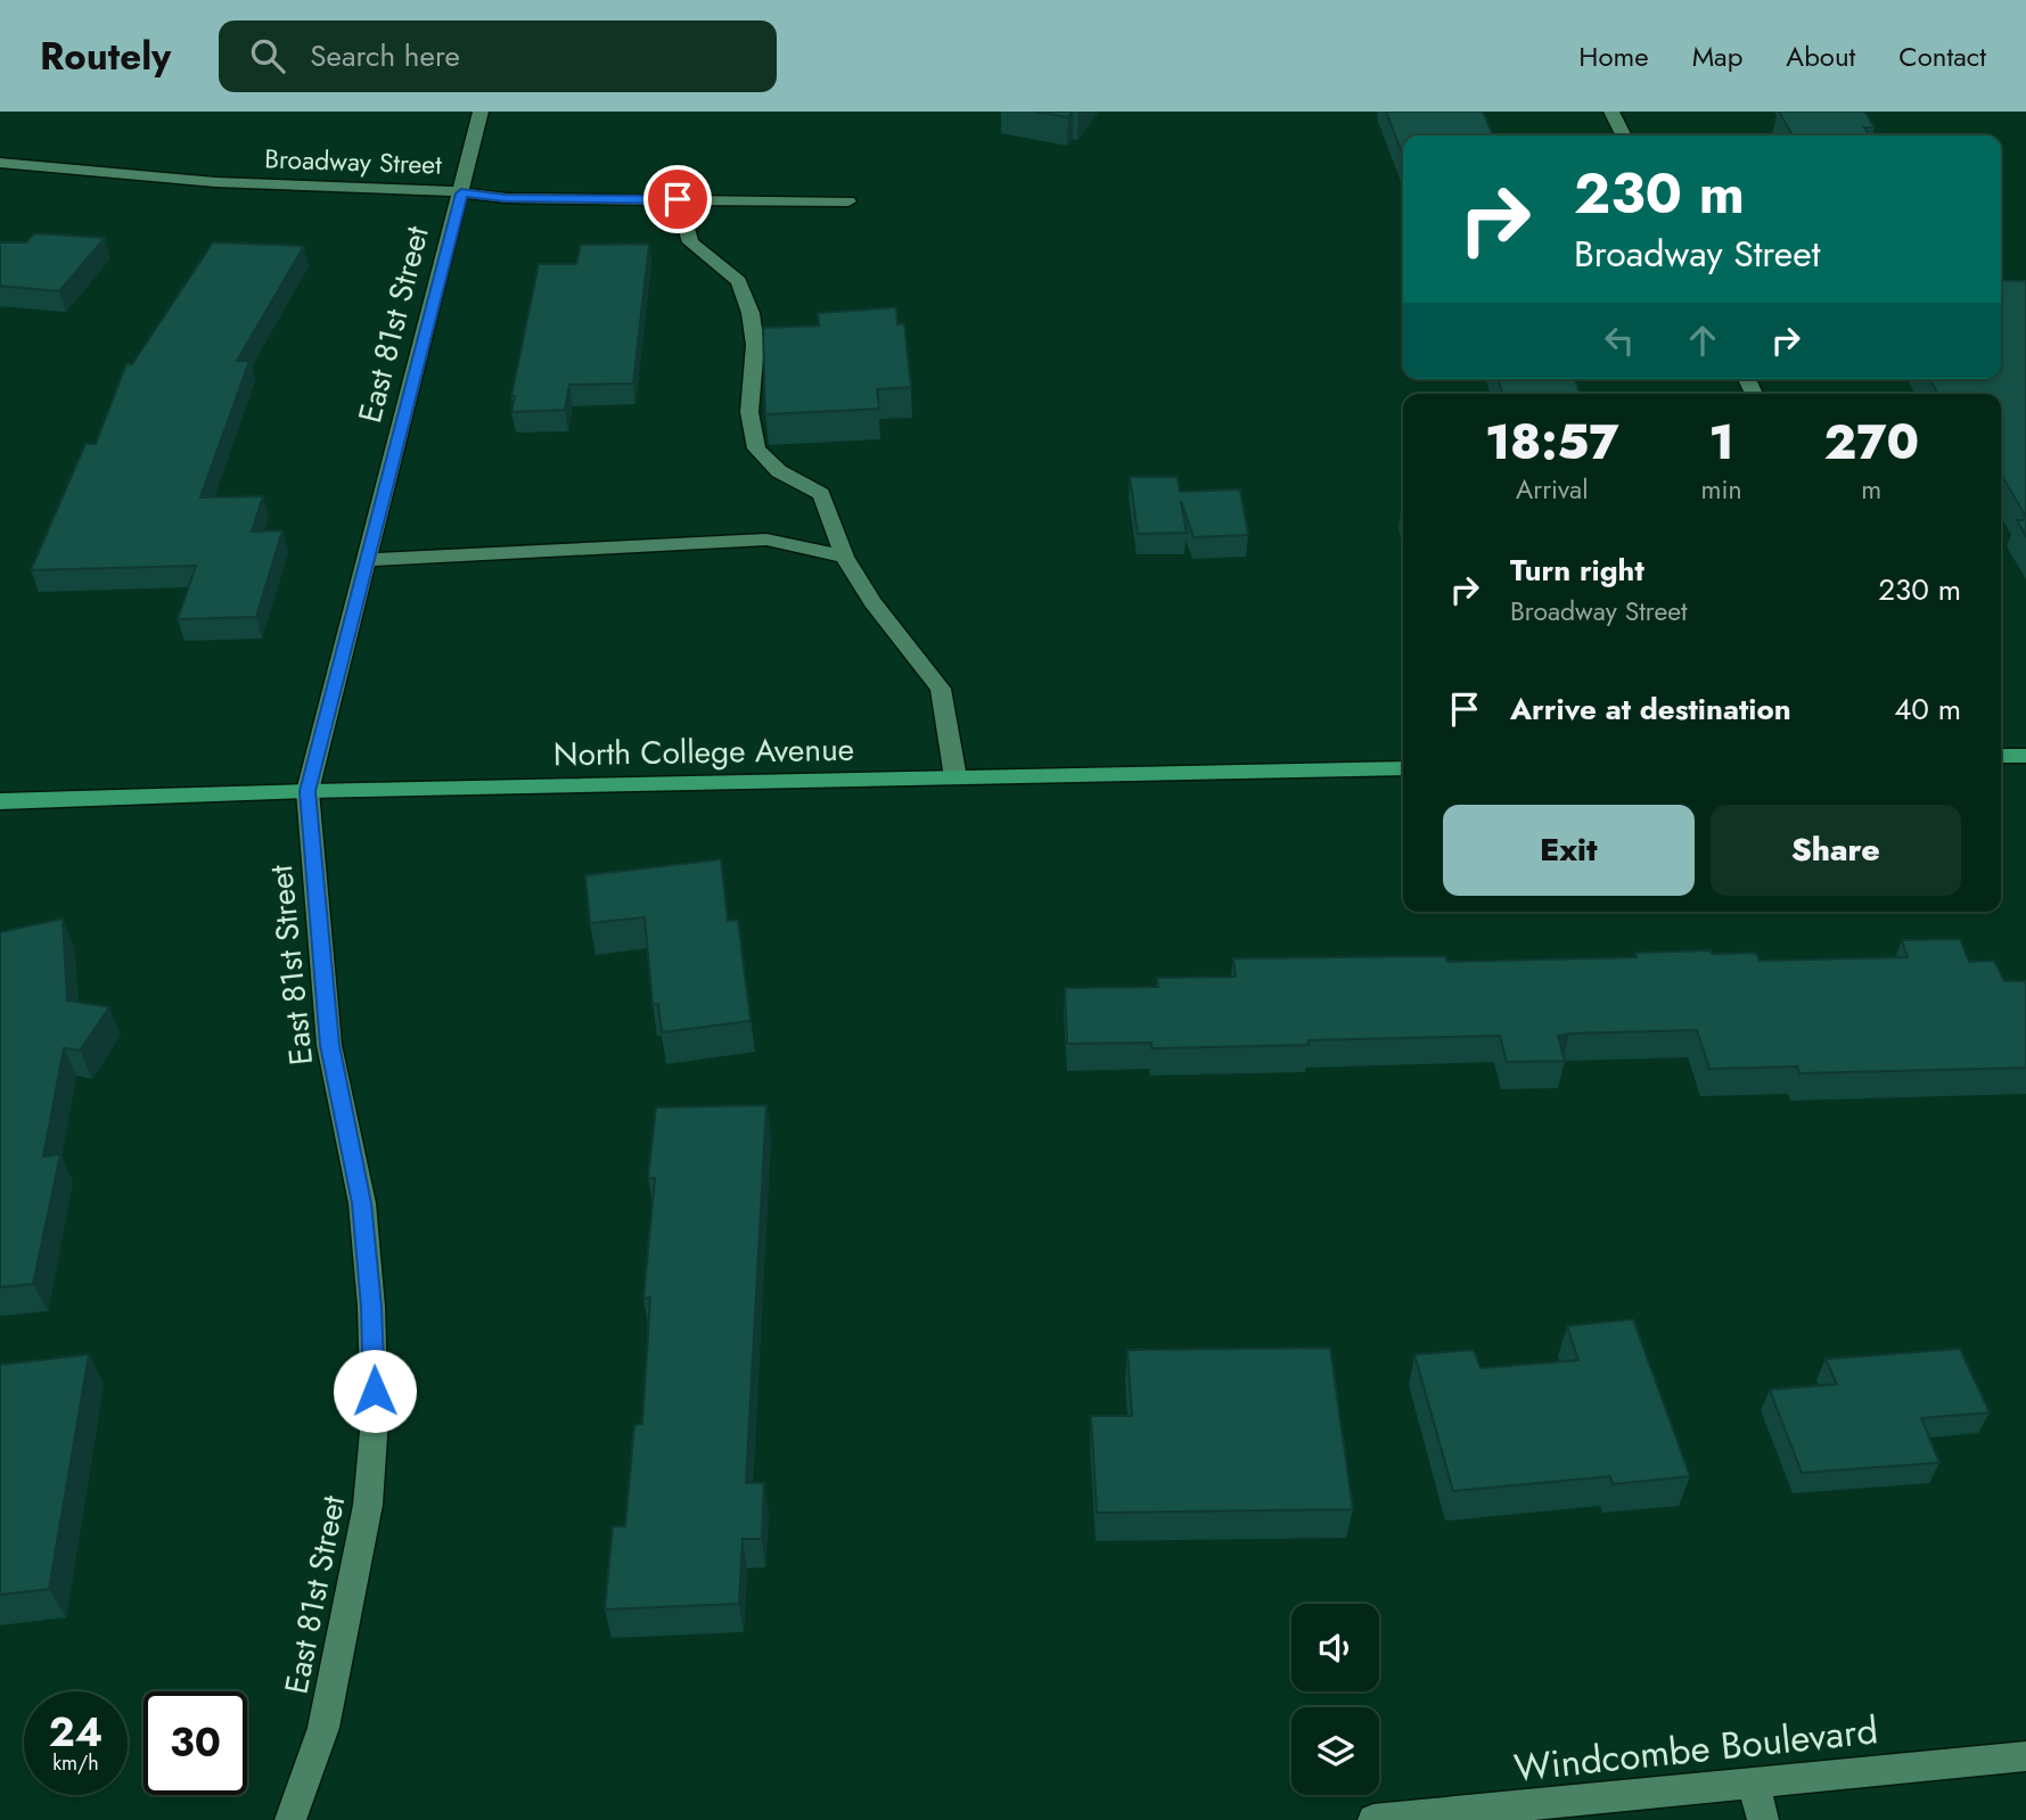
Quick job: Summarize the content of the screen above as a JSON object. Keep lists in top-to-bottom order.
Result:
{
  "streets": {
    "main road": ["North College Avenue"],
    "street": ["Broadway Street", "East 81st Street", "Windcombe Boulevard"]
  },
  "crossings": [
    ["Broadway Street", "East 81st Street"],
    ["East 81st Street", "North College Avenue"]
  ],
  "page": {
    "header": "Routely",
    "search": "Search here",
    "nav": [
      "Home",
      "Map",
      "About",
      "Contact"
    ],
    "turn": ["230 m", "Broadway Street"],
    "eta": [
      "18:57",
      "Arrival",
      "1",
      "min",
      "270",
      "m"
    ],
    "list": [
      {
        "name": "Turn right",
        "note": "Broadway Street",
        "value": "230 m"
      },
      {
        "name": "Arrive at destination",
        "value": "40 m"
      }
    ],
    "buttons": ["Exit", "Share"],
    "speed": "24 km/h",
    "limit": "30"
  }
}
